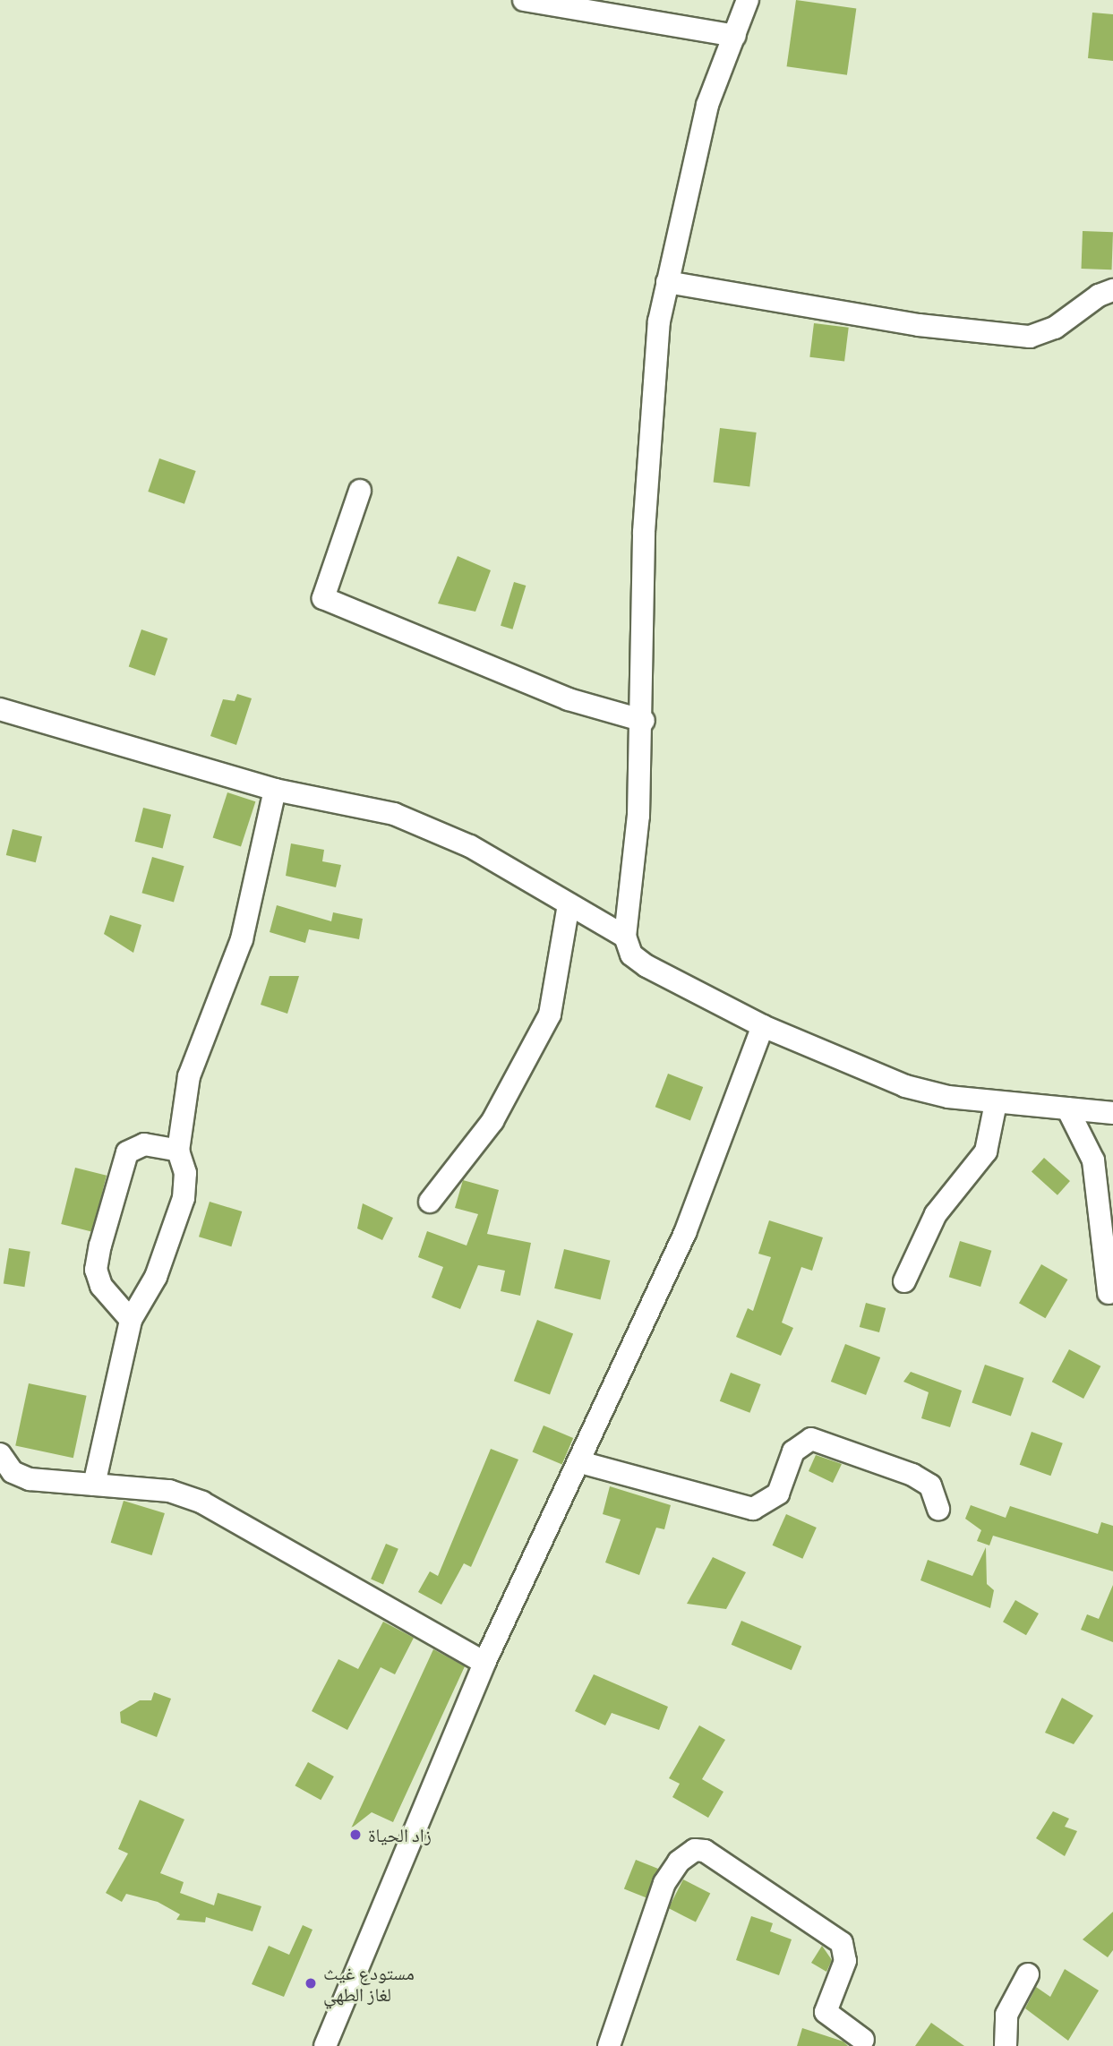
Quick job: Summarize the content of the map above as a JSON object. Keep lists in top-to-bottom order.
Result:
{
  "places": ["زاد الحياة", "مستودع غيث لغاز الطهي"]
}
